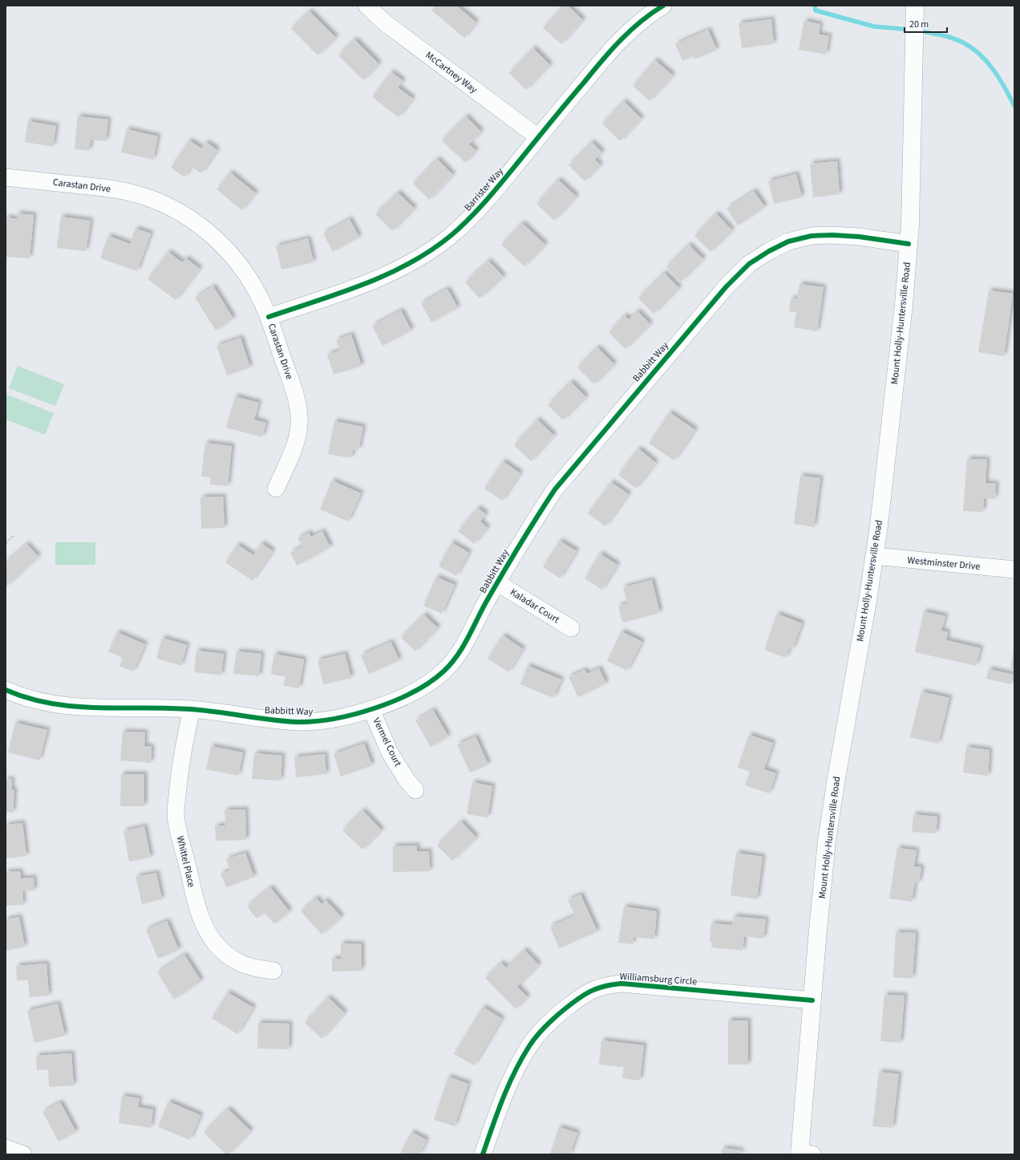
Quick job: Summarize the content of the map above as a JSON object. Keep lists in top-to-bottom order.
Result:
{
  "streets": {
    "main road": ["Mount Holly-Huntersville Road"],
    "street": [
      "McCartney Way",
      "Carastan Drive",
      "Barrister Way",
      "Babbitt Way",
      "Westminster Drive",
      "Kaladar Court",
      "Vermel Court",
      "Whittel Place",
      "Williamsburg Circle"
    ]
  },
  "crossings": [
    ["McCartney Way", "Barrister Way"],
    ["Carastan Drive", "Barrister Way"],
    ["Mount Holly-Huntersville Road", "Babbitt Way"],
    ["Mount Holly-Huntersville Road", "Westminster Drive"],
    ["Mount Holly-Huntersville Road", "Williamsburg Circle"],
    ["Babbitt Way", "Kaladar Court"],
    ["Babbitt Way", "Vermel Court"],
    ["Babbitt Way", "Whittel Place"]
  ],
  "scale_bar": "20 m"
}
